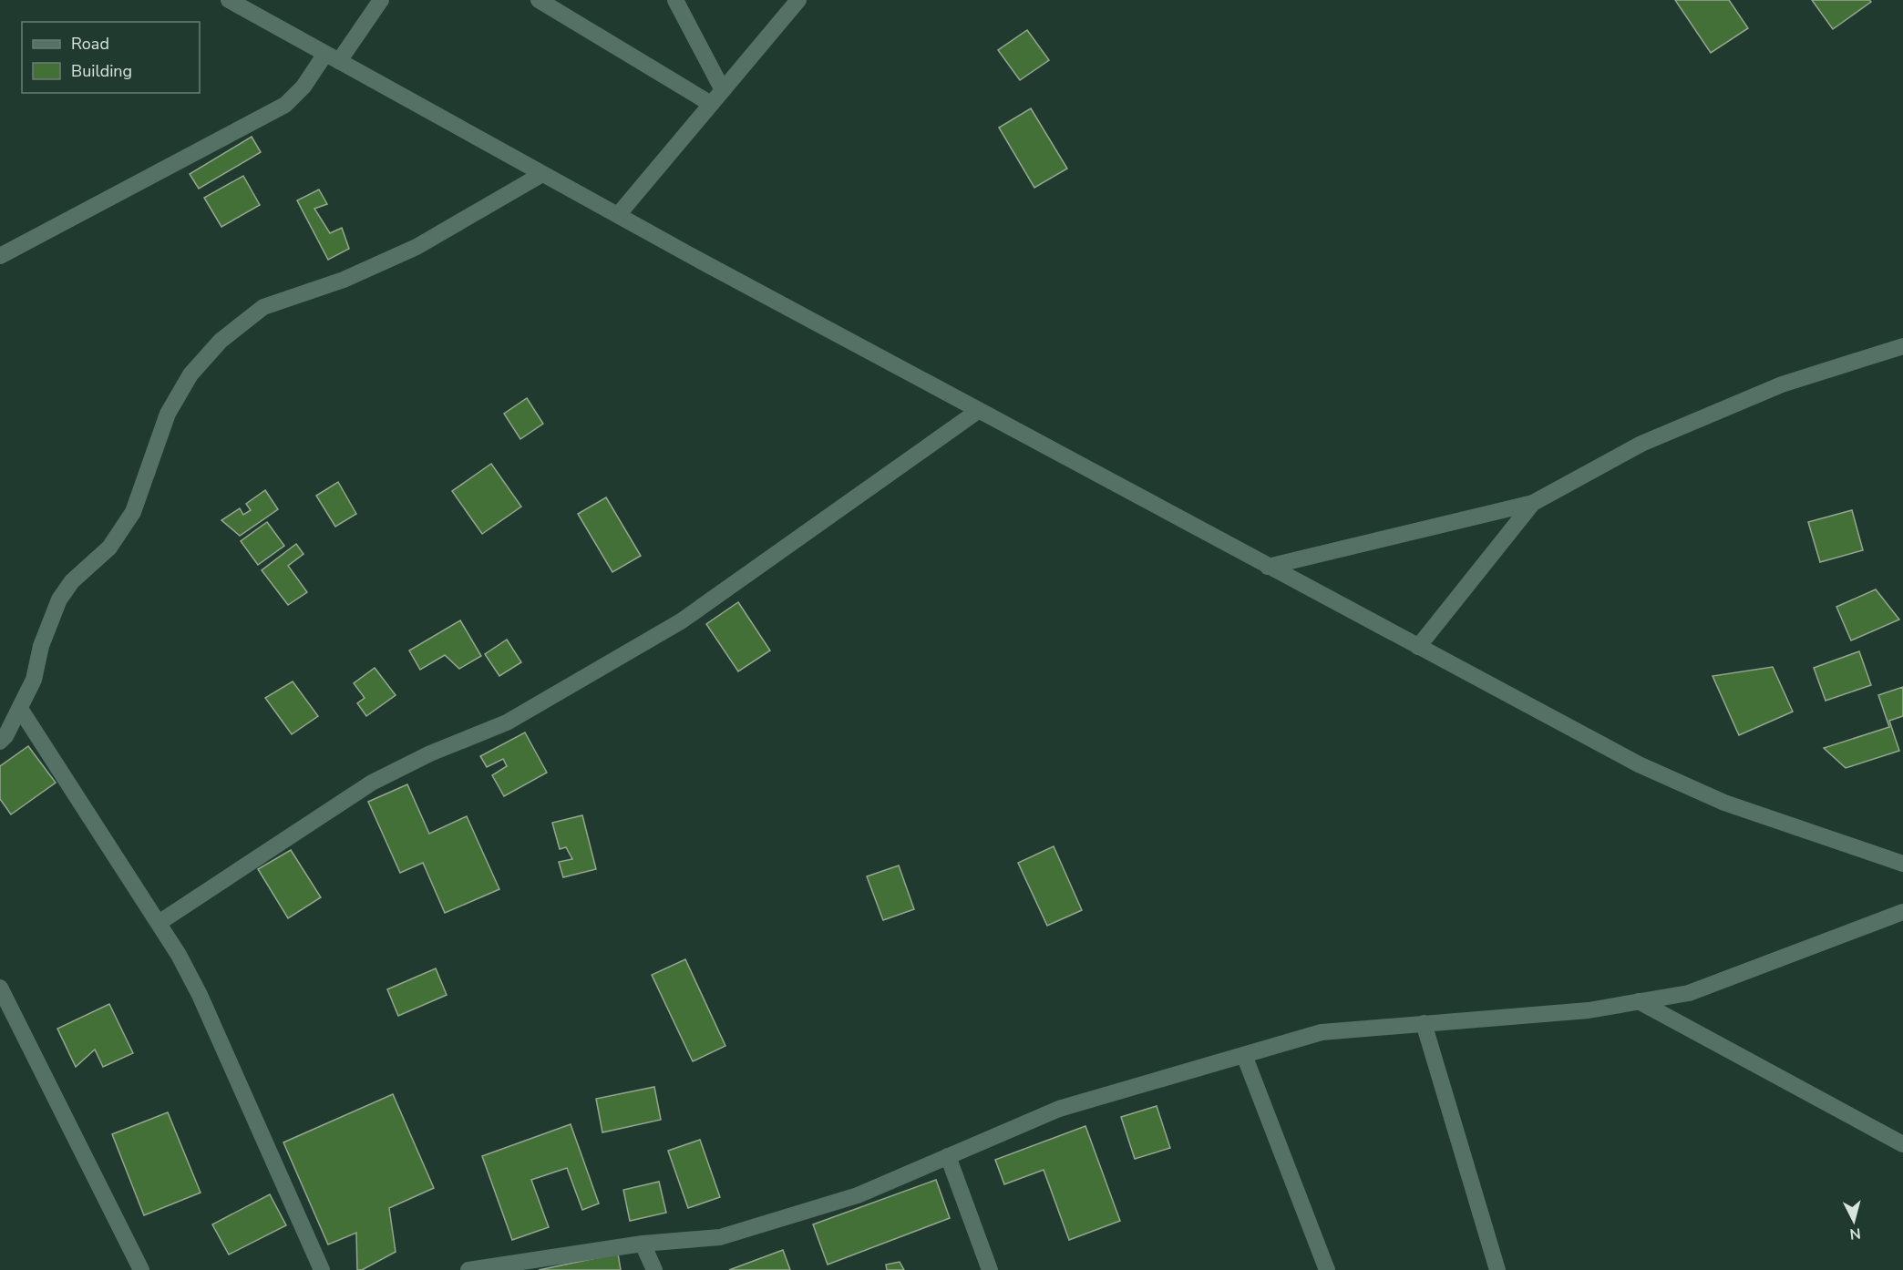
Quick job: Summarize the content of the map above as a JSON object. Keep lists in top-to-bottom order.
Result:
{
  "legend": ["Road", "Building"],
  "north": "bottom"
}
